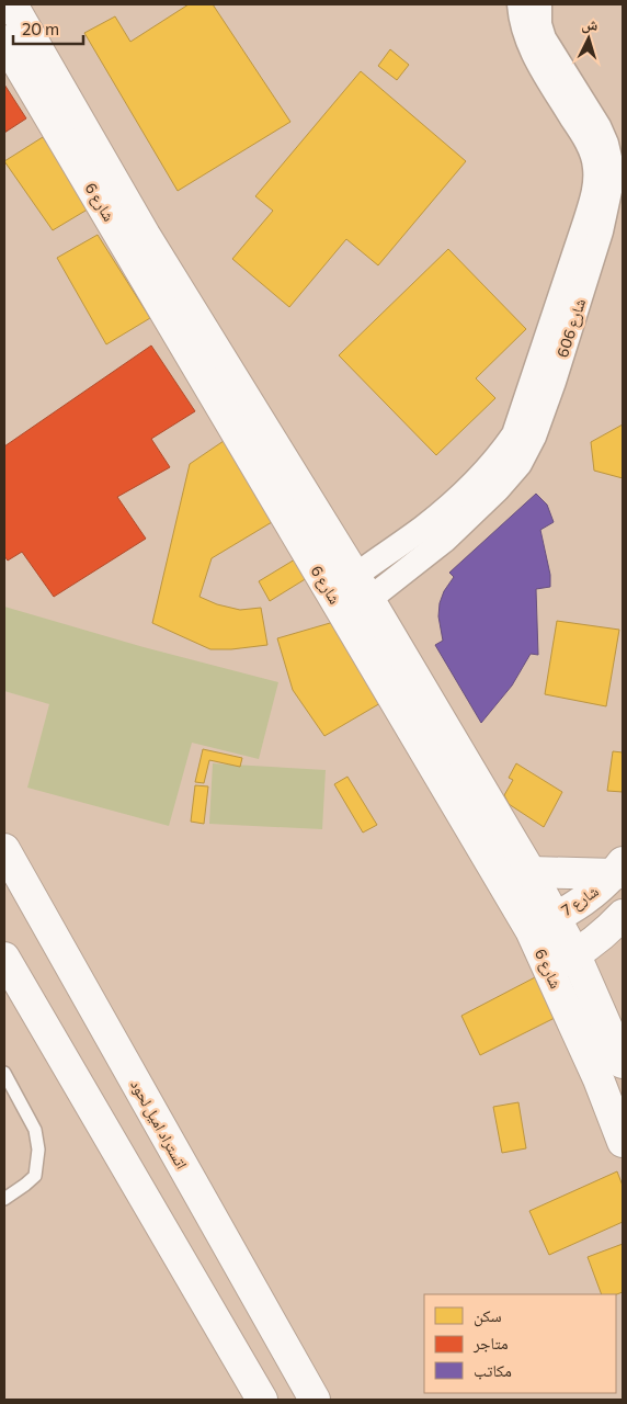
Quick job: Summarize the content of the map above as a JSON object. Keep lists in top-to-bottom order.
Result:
{
  "streets": {
    "main road": ["شارع 6", "شارع 7", "اتستراد اميل لحود"],
    "street": ["شارع 606"]
  },
  "crossings": [
    ["شارع 6", "شارع 606"],
    ["شارع 6", "شارع 7"]
  ],
  "legend": ["سكن", "متاجر", "مكاتب"],
  "scale_bar": "20 m",
  "north": "top"
}
